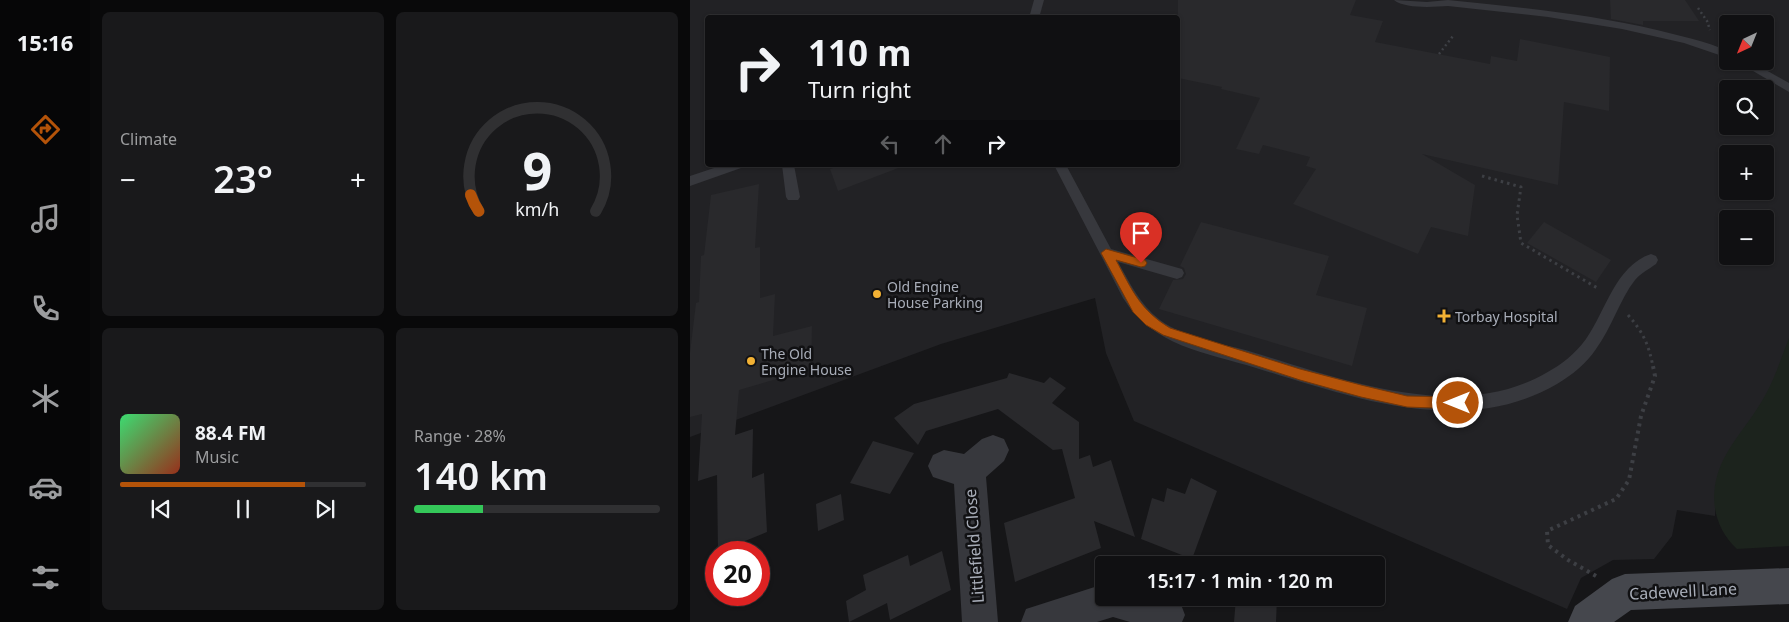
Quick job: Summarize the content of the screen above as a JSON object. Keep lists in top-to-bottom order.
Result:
{
  "streets": {
    "street": ["Littlefield Close", "Cadewell Lane"]
  },
  "places": {
    "other": ["Old Engine House Parking", "The Old Engine House"],
    "health": ["Torbay Hospital"]
  },
  "north": "bottom left",
  "page": {
    "tabs": "15:16",
    "tile": [
      "Climate",
      ["Range · 28%", "140 km"]
    ],
    "map_buttons": ["+", "−"],
    "turn": ["110 m", "Turn right"],
    "heat": ["−", "23°", "+"],
    "song": ["88.4 FM", "Music"],
    "limit": "20",
    "trip": "15:17 · 1 min · 120 m",
    "gauge": ["9", "km/h"]
  }
}
